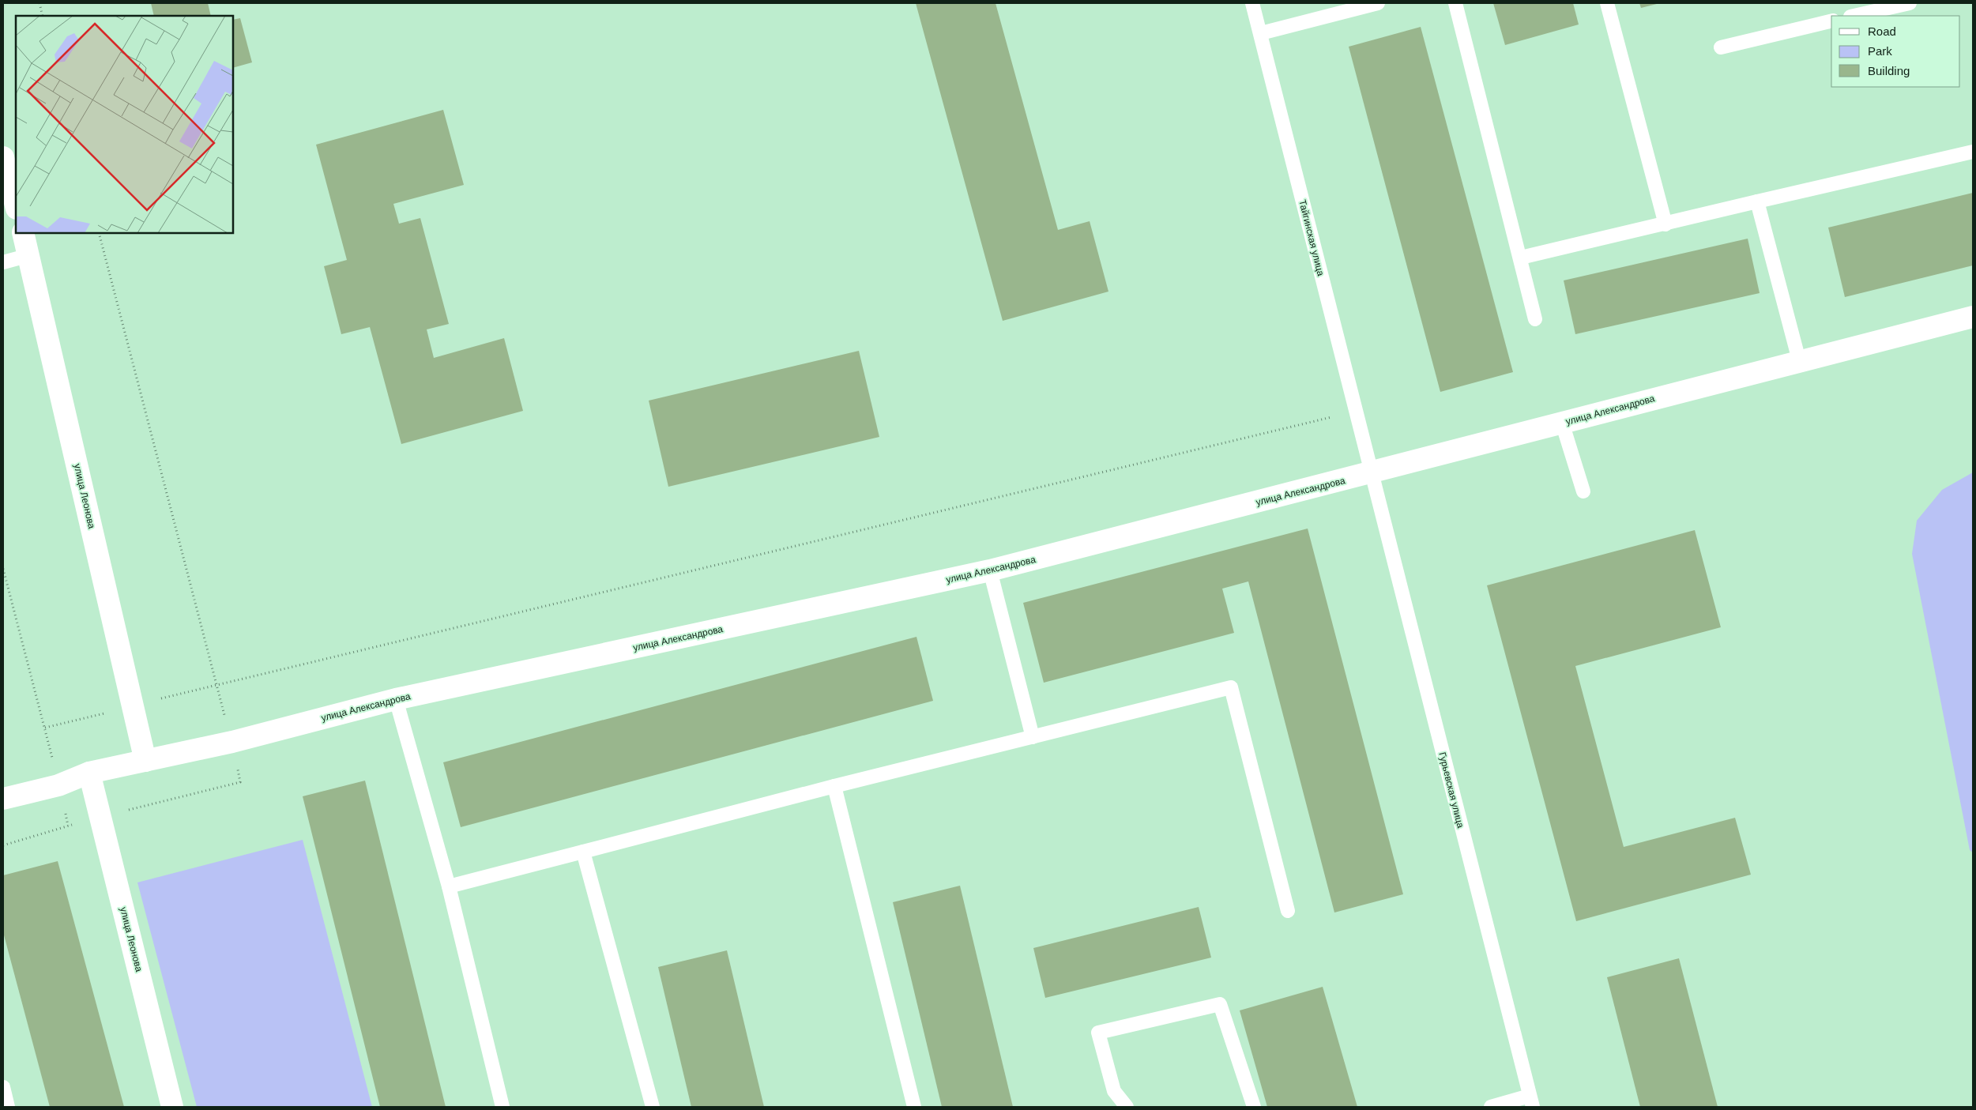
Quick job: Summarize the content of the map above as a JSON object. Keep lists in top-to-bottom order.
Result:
{
  "streets": {
    "street": ["улица Александрова", "улица Леонова"],
    "lane": ["Тайгинская улица", "Гурьевская улица"]
  },
  "crossings": [
    ["Тайгинская улица", "улица Александрова"],
    ["Тайгинская улица", "Гурьевская улица"],
    ["улица Александрова", "улица Леонова"],
    ["улица Александрова", "Гурьевская улица"]
  ],
  "legend": ["Road", "Park", "Building"]
}
